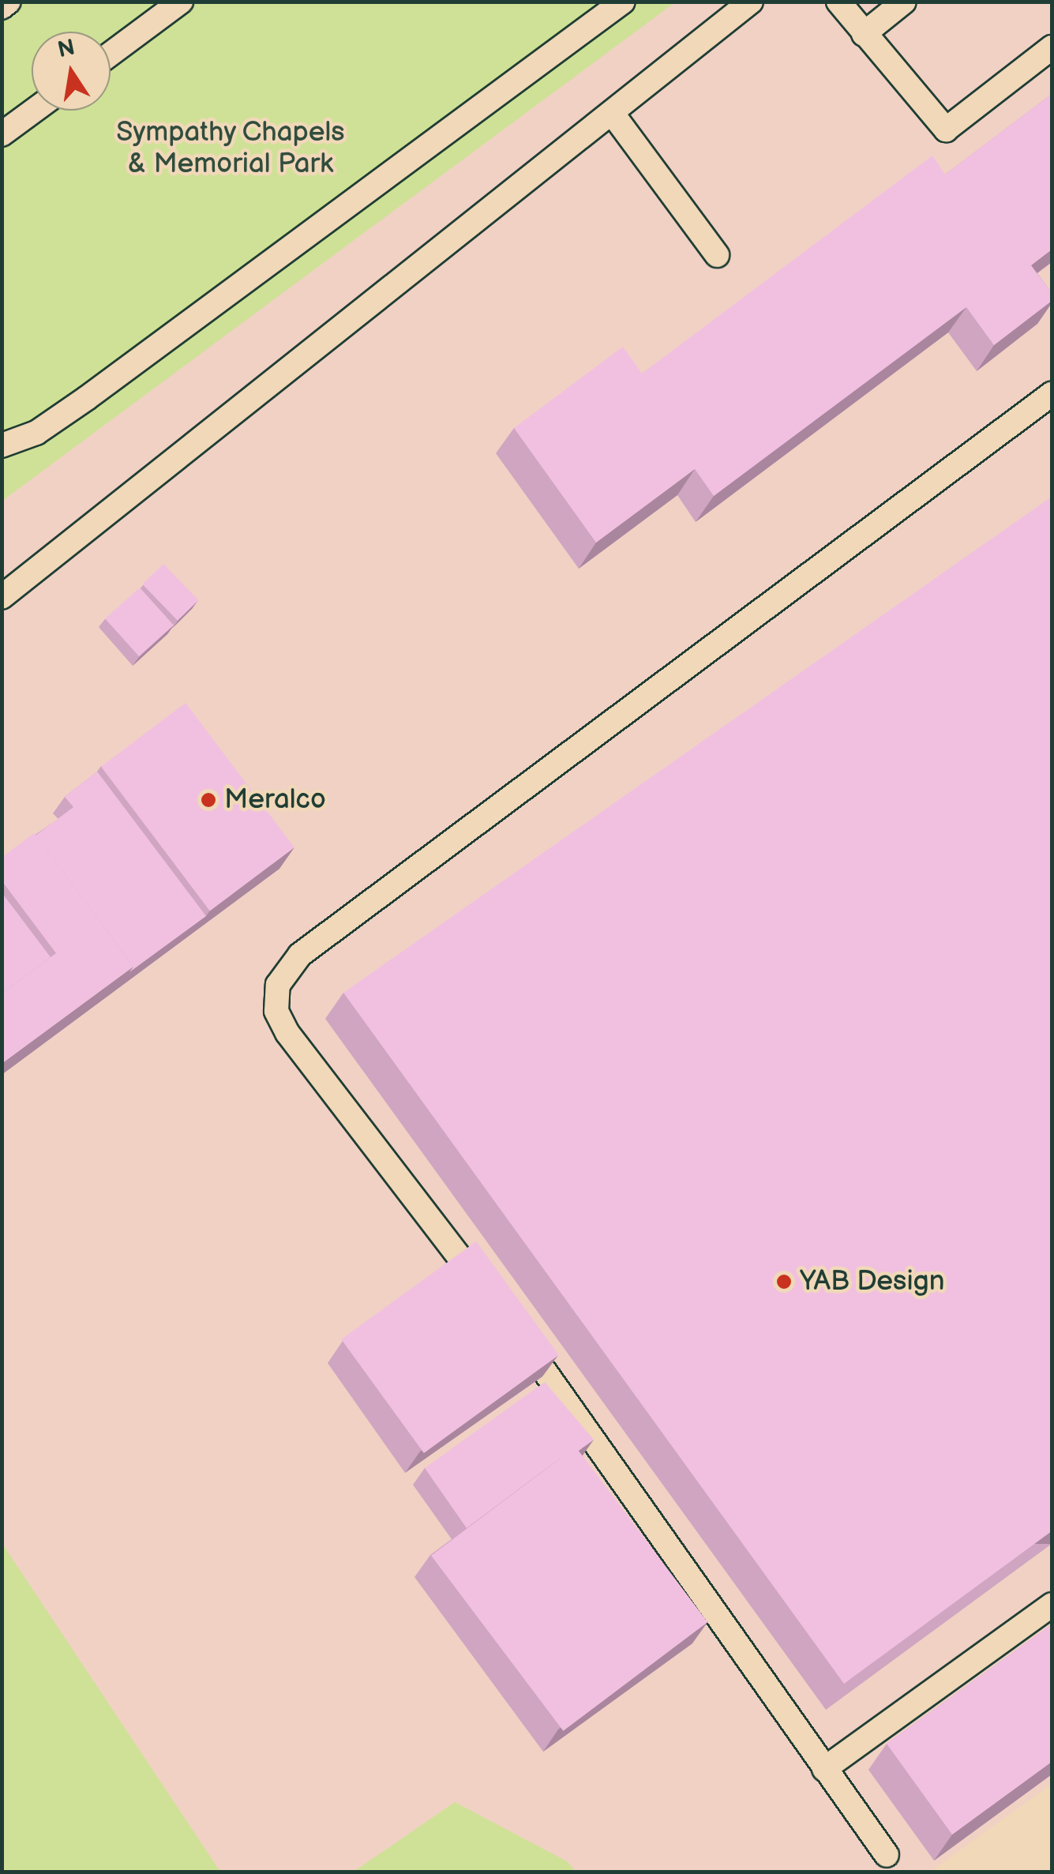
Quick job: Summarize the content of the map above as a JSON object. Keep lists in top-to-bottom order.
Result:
{
  "parks": ["Sympathy Chapels & Memorial Park"],
  "places": ["Meralco", "YAB Design"],
  "north": "top"
}
